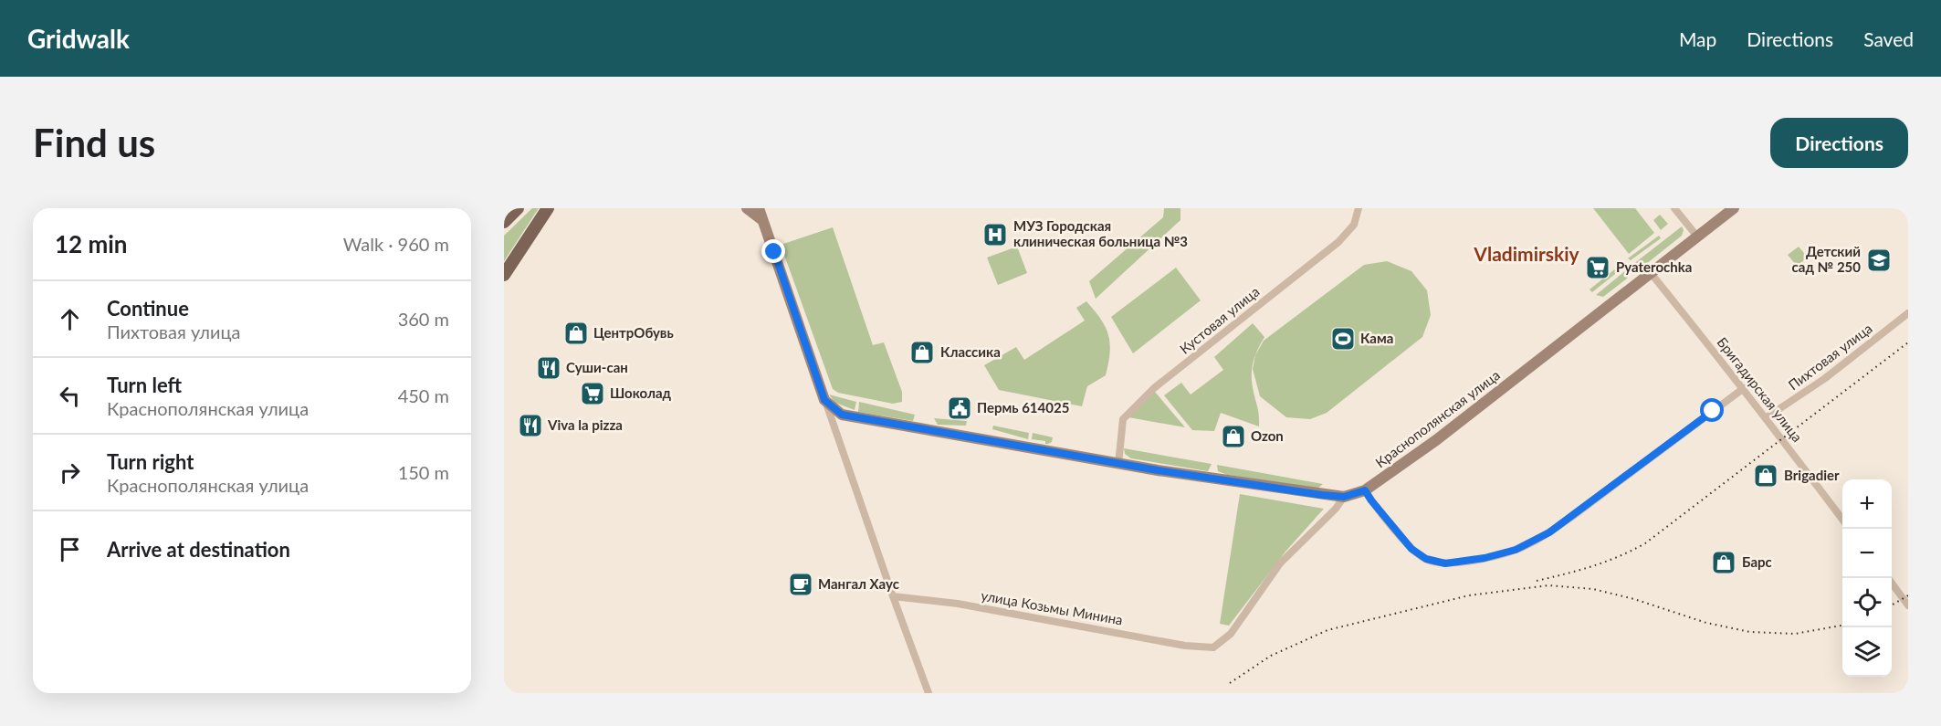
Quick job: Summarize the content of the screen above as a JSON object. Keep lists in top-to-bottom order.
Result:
{
  "streets": {
    "main road": ["Краснополянская улица"],
    "street": [
      "Кустовая улица",
      "Пихтовая улица",
      "Бригадирская улица",
      "улица Козьмы Минина"
    ]
  },
  "crossings": [
    ["Кустовая улица", "Краснополянская улица"],
    ["Пихтовая улица", "Бригадирская улица"],
    ["Бригадирская улица", "Краснополянская улица"],
    ["Краснополянская улица", "улица Козьмы Минина"]
  ],
  "districts": ["Vladimirskiy"],
  "places": {
    "hospital": ["МУЗ Городская клиническая больница №3"],
    "school or university": ["Детский сад № 250"],
    "supermarket": ["Pyaterochka", "Шоколад"],
    "shop": [
      "ЦентрОбувь",
      "Классика",
      "Ozon",
      "Brigadier",
      "Барс"
    ],
    "sports": ["Кама"],
    "restaurant": ["Суши-сан", "Viva la pizza"],
    "public building": ["Пермь 614025"],
    "cafe": ["Мангал Хаус"]
  },
  "page": {
    "header": "Gridwalk",
    "nav": ["Map", "Directions", "Saved"],
    "buttons": "Directions",
    "title": "Find us",
    "heading": ["12 min", "Walk · 960 m"],
    "list": [
      ["Continue", "Пихтовая улица", "360 m"],
      ["Turn left", "Краснополянская улица", "450 m"],
      ["Turn right", "Краснополянская улица", "150 m"],
      "Arrive at destination"
    ],
    "map_buttons": ["+", "−"]
  }
}
